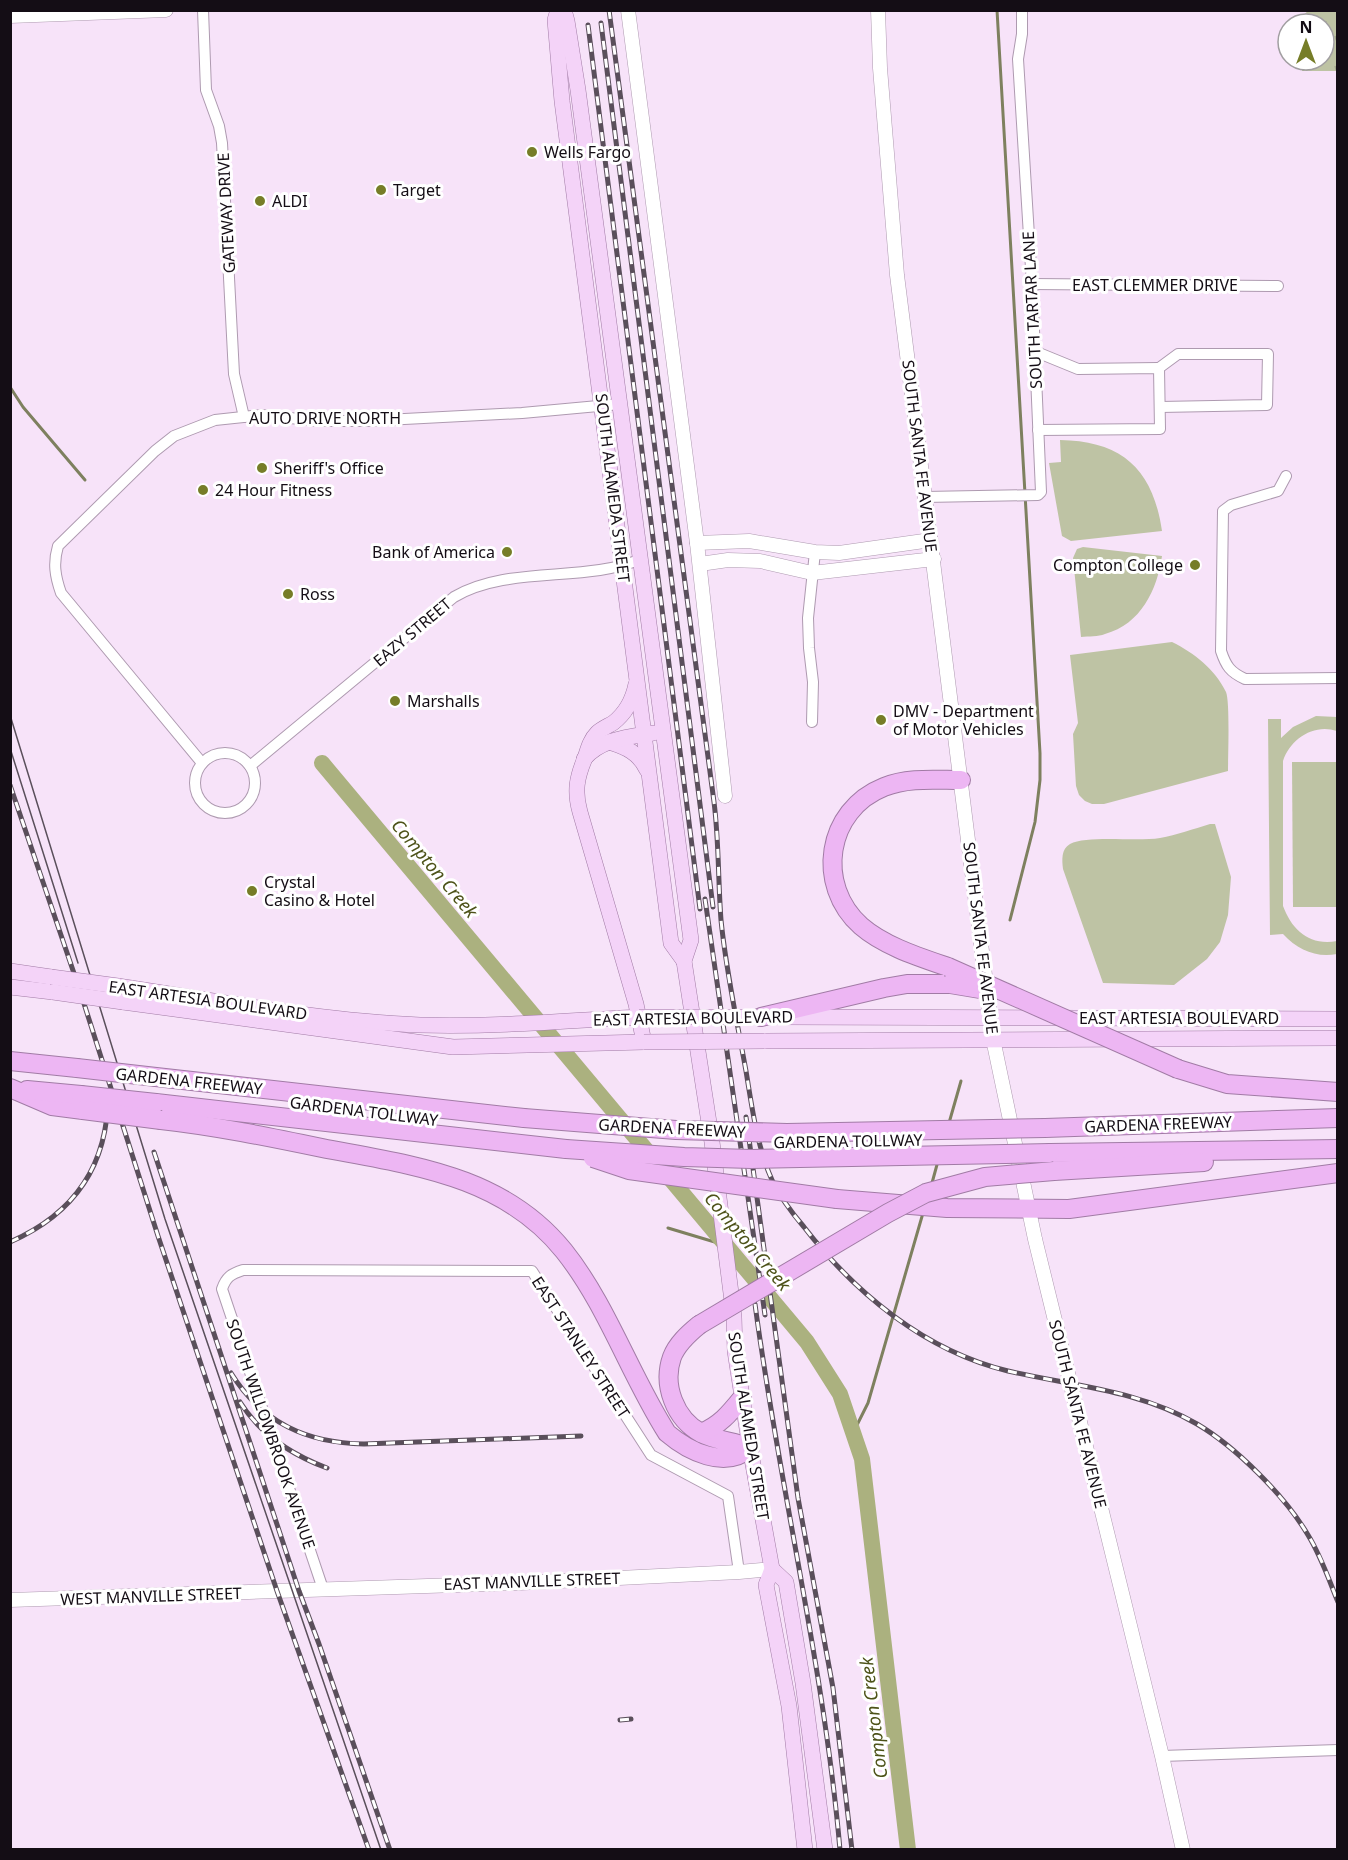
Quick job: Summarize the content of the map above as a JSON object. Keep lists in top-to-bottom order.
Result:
{
  "streets": {
    "highway": ["GARDENA FREEWAY", "GARDENA TOLLWAY"],
    "main road": ["SOUTH ALAMEDA STREET", "EAST ARTESIA BOULEVARD"],
    "street": [
      "GATEWAY DRIVE",
      "EAST CLEMMER DRIVE",
      "SOUTH TARTAR LANE",
      "AUTO DRIVE NORTH",
      "SOUTH SANTA FE AVENUE",
      "EAZY STREET",
      "EAST STANLEY STREET",
      "SOUTH WILLOWBROOK AVENUE",
      "EAST MANVILLE STREET",
      "WEST MANVILLE STREET"
    ]
  },
  "crossings": [
    ["GATEWAY DRIVE", "AUTO DRIVE NORTH"],
    ["EAST CLEMMER DRIVE", "SOUTH TARTAR LANE"],
    ["SOUTH TARTAR LANE", "SOUTH SANTA FE AVENUE"],
    ["AUTO DRIVE NORTH", "SOUTH ALAMEDA STREET"],
    ["AUTO DRIVE NORTH", "EAZY STREET"],
    ["SOUTH SANTA FE AVENUE", "EAST ARTESIA BOULEVARD"],
    ["SOUTH ALAMEDA STREET", "EAZY STREET"],
    ["SOUTH ALAMEDA STREET", "EAST MANVILLE STREET"],
    ["GARDENA FREEWAY", "GARDENA TOLLWAY"],
    ["EAST STANLEY STREET", "SOUTH WILLOWBROOK AVENUE"],
    ["EAST STANLEY STREET", "EAST MANVILLE STREET"],
    ["SOUTH WILLOWBROOK AVENUE", "EAST MANVILLE STREET"],
    ["EAST MANVILLE STREET", "WEST MANVILLE STREET"]
  ],
  "water": ["Compton Creek"],
  "places": [
    "Wells Fargo",
    "Target",
    "ALDI",
    "Sheriff's Office",
    "24 Hour Fitness",
    "Bank of America",
    "Compton College",
    "Ross",
    "Marshalls",
    "DMV - Department of Motor Vehicles",
    "Crystal Casino & Hotel"
  ],
  "north": "top"
}
